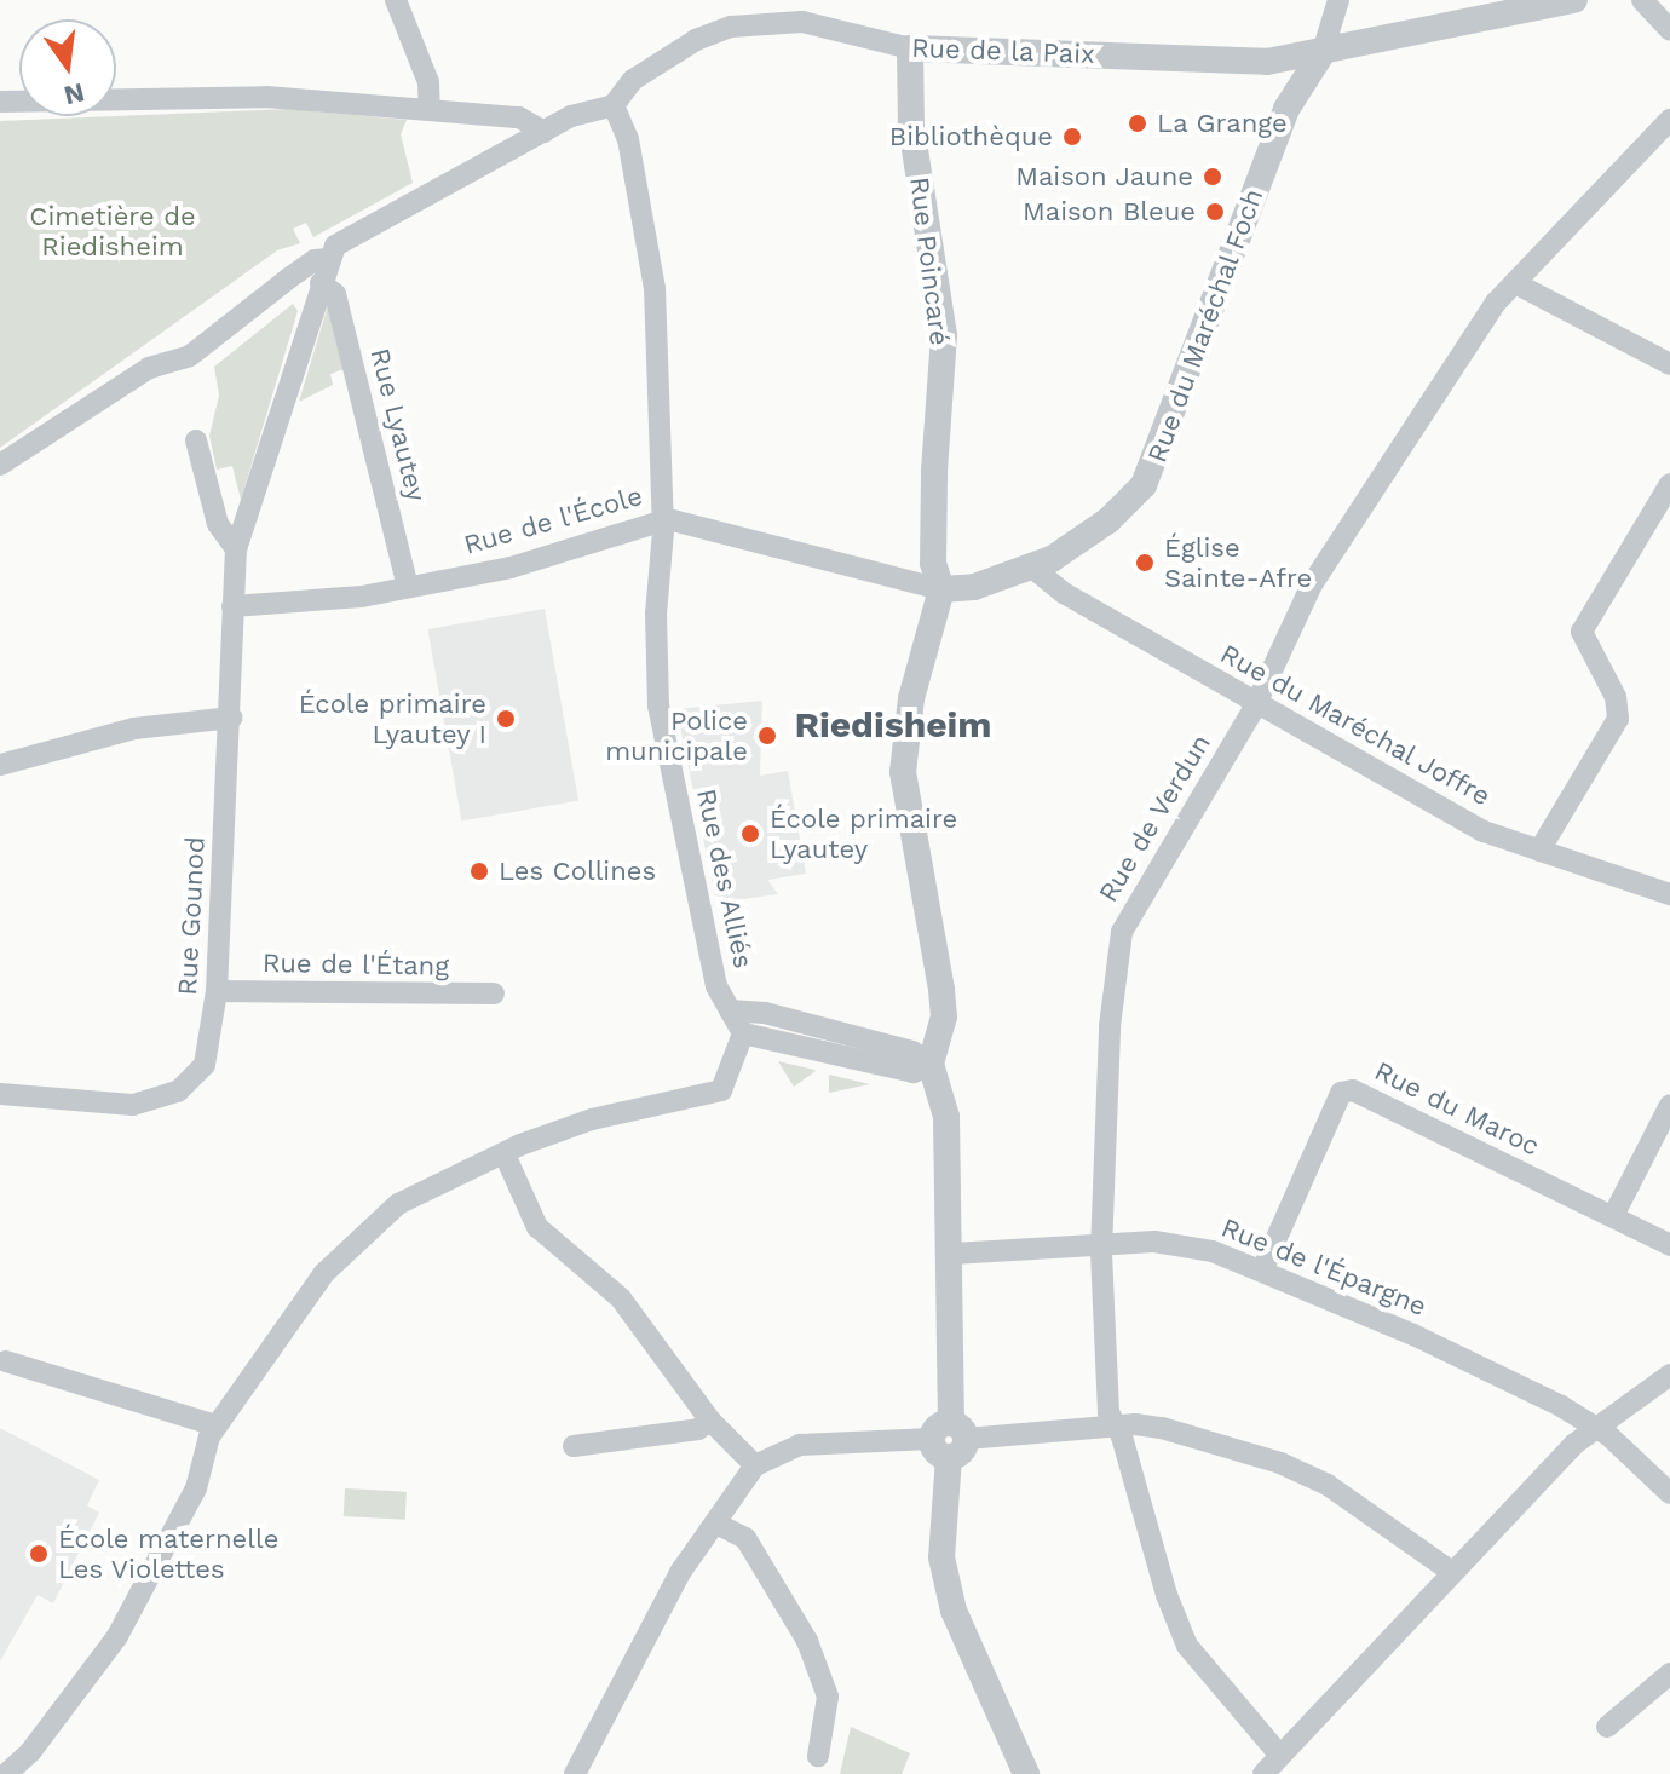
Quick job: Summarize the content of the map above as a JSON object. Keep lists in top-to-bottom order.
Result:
{
  "streets": {
    "street": [
      "Rue de la Paix",
      "Rue Poincaré",
      "Rue du Maréchal Foch",
      "Rue Lyautey",
      "Rue de l'École",
      "Rue du Maréchal Joffre",
      "Rue de Verdun",
      "Rue des Alliés",
      "Rue Gounod",
      "Rue de l'Étang",
      "Rue du Maroc",
      "Rue de l'Épargne"
    ]
  },
  "crossings": [
    ["Rue de la Paix", "Rue Poincaré"],
    ["Rue de la Paix", "Rue du Maréchal Foch"],
    ["Rue de la Paix", "Rue des Alliés"],
    ["Rue de la Paix", "Rue Gounod"],
    ["Rue Poincaré", "Rue du Maréchal Foch"],
    ["Rue Poincaré", "Rue de l'École"],
    ["Rue du Maréchal Foch", "Rue de l'École"],
    ["Rue du Maréchal Foch", "Rue du Maréchal Joffre"],
    ["Rue Lyautey", "Rue de l'École"],
    ["Rue Lyautey", "Rue Gounod"],
    ["Rue de l'École", "Rue des Alliés"],
    ["Rue de l'École", "Rue Gounod"],
    ["Rue du Maréchal Joffre", "Rue de Verdun"],
    ["Rue de Verdun", "Rue de l'Épargne"],
    ["Rue Gounod", "Rue de l'Étang"],
    ["Rue du Maroc", "Rue de l'Épargne"]
  ],
  "districts": ["Riedisheim"],
  "parks": ["Cimetière de Riedisheim"],
  "places": [
    "La Grange",
    "Bibliothèque",
    "Maison Jaune",
    "Maison Bleue",
    "Église Sainte-Afre",
    "École primaire Lyautey I",
    "Police municipale",
    "École primaire Lyautey",
    "Les Collines",
    "École maternelle Les Violettes"
  ],
  "north": "bottom"
}
